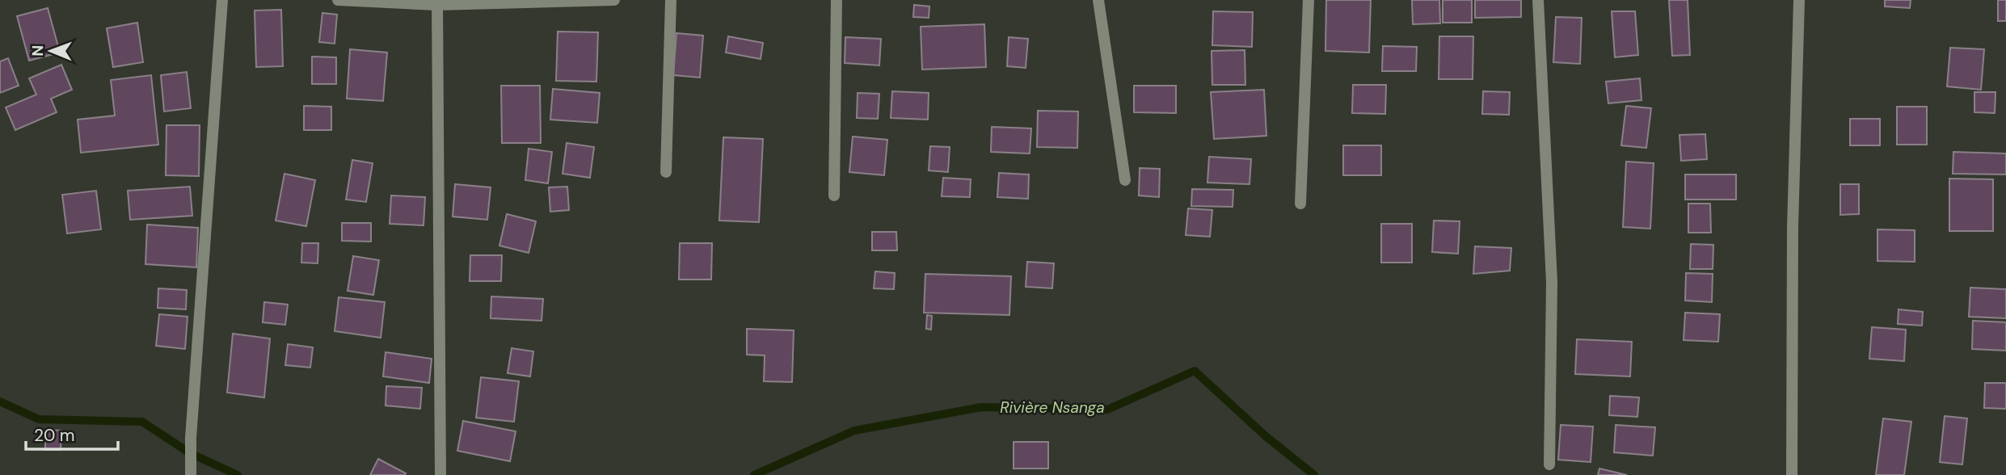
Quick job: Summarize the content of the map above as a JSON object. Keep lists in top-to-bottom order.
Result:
{
  "water": ["Rivière Nsanga"],
  "scale_bar": "20 m",
  "north": "left"
}
